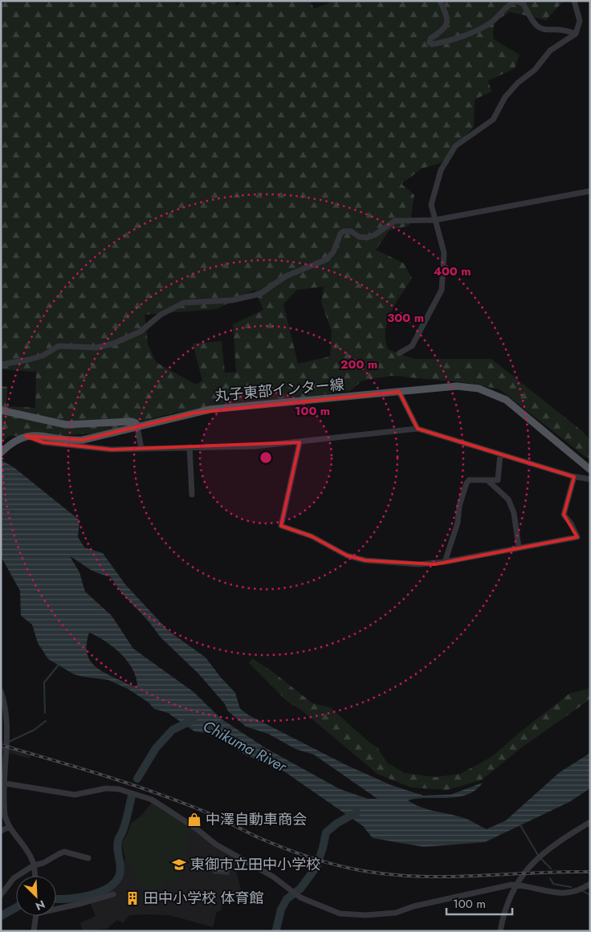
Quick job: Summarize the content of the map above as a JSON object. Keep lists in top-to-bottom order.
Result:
{
  "streets": {
    "main road": ["丸子東部インター線"]
  },
  "water": ["Chikuma River"],
  "places": {
    "shop": ["中澤自動車商会"],
    "school or university": ["東御市立田中小学校"],
    "building": ["田中小学校 体育館"]
  },
  "scale_bar": "100 m",
  "north": "bottom right",
  "rings": [
    "400 m",
    "300 m",
    "200 m",
    "100 m"
  ]
}
